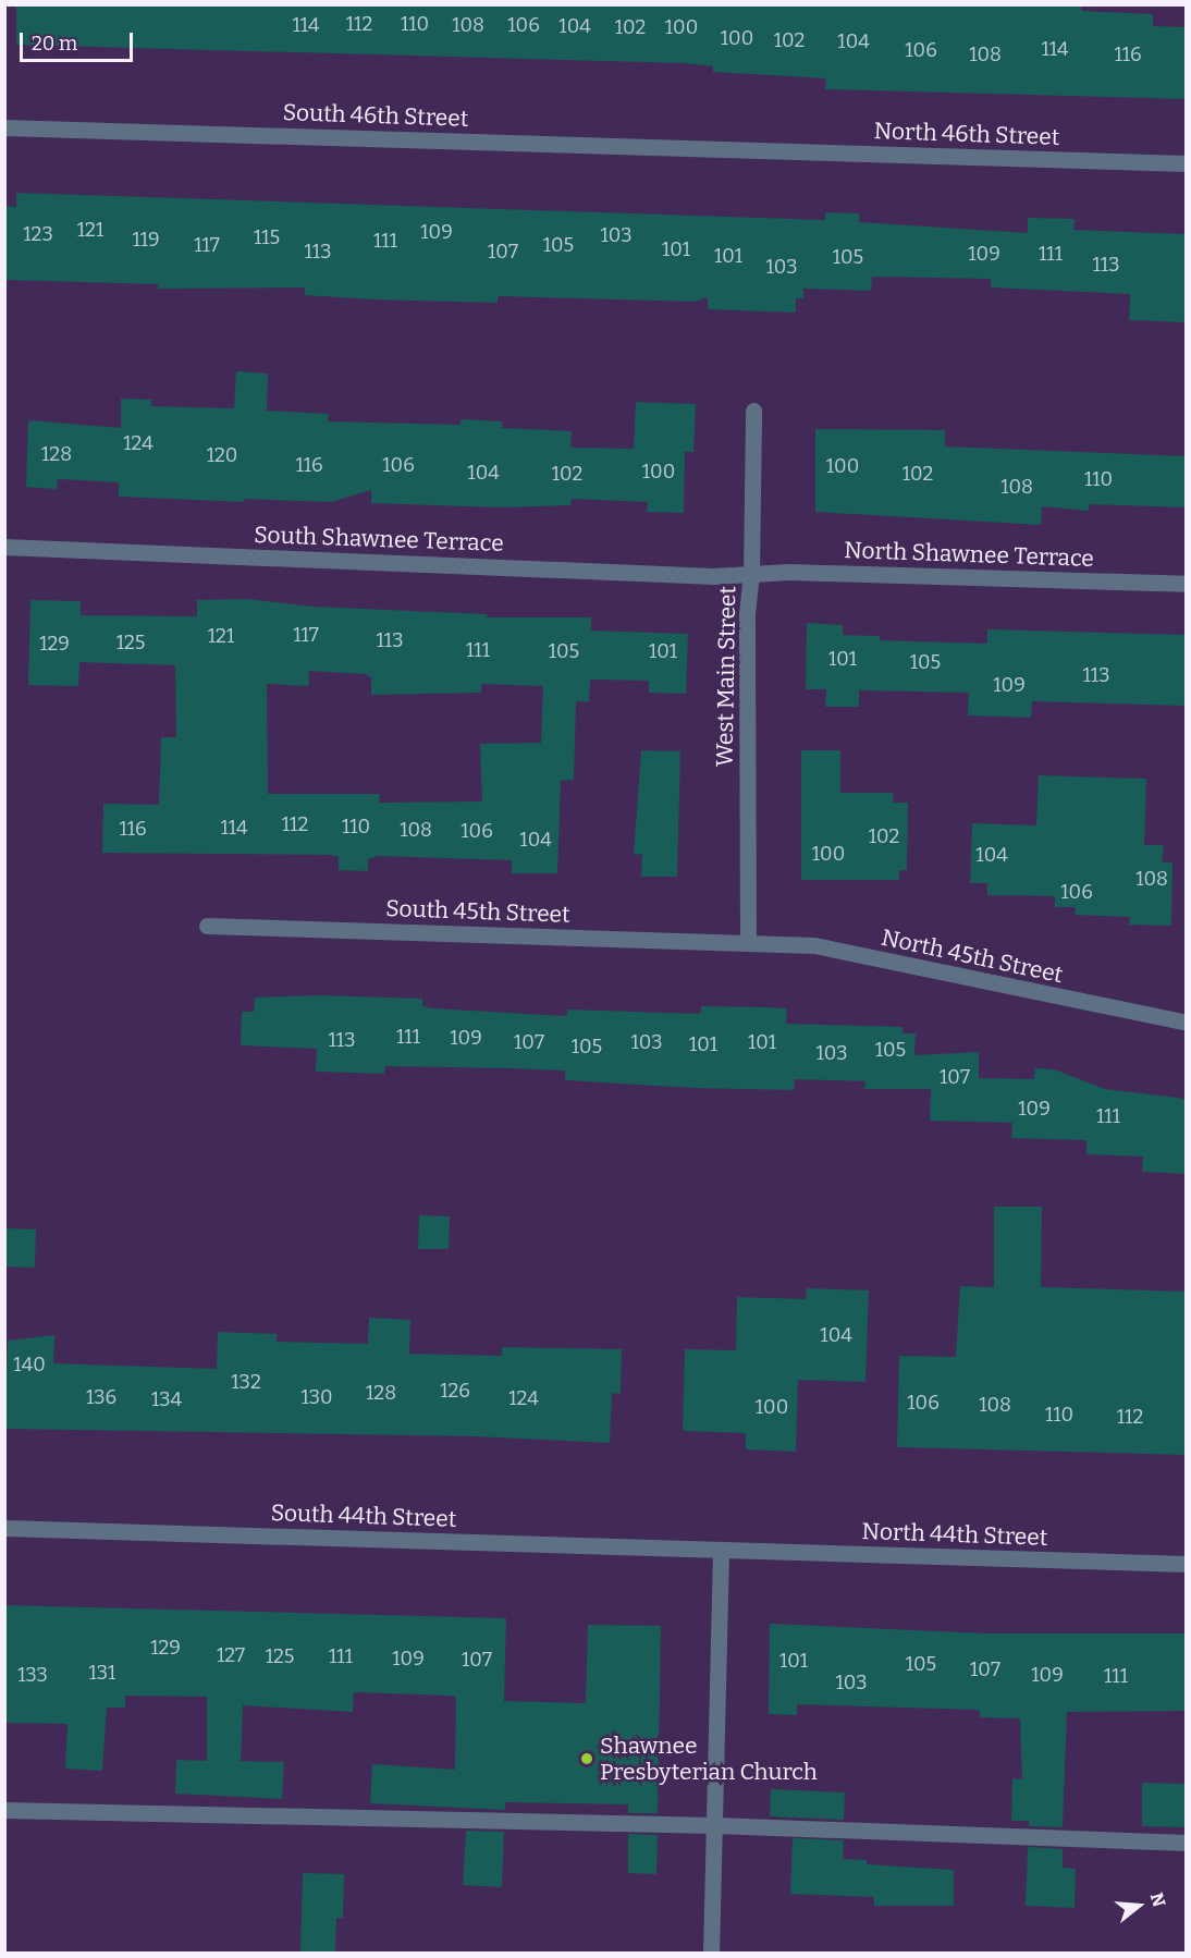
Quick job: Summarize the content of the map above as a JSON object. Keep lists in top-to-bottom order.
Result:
{
  "streets": {
    "street": [
      "South 46th Street",
      "North 46th Street",
      "South Shawnee Terrace",
      "North Shawnee Terrace",
      "West Main Street",
      "South 45th Street",
      "North 45th Street",
      "South 44th Street",
      "North 44th Street"
    ]
  },
  "crossings": [
    ["South 46th Street", "North 46th Street"],
    ["South Shawnee Terrace", "North Shawnee Terrace"],
    ["South Shawnee Terrace", "West Main Street"],
    ["North Shawnee Terrace", "West Main Street"],
    ["West Main Street", "South 45th Street"],
    ["West Main Street", "North 45th Street"],
    ["South 45th Street", "North 45th Street"],
    ["South 44th Street", "North 44th Street"]
  ],
  "places": ["Shawnee Presbyterian Church"],
  "house_numbers": [
    "112",
    "110",
    "114",
    "108",
    "106",
    "104",
    "102",
    "100",
    "100",
    "102",
    "104",
    "114",
    "106",
    "108",
    "116",
    "121",
    "109",
    "123",
    "103",
    "115",
    "119",
    "111",
    "117",
    "105",
    "101",
    "113",
    "107",
    "109",
    "111",
    "101",
    "105",
    "113",
    "103",
    "124",
    "128",
    "120",
    "116",
    "106",
    "100",
    "100",
    "104",
    "102",
    "102",
    "110",
    "108",
    "117",
    "121",
    "113",
    "125",
    "129",
    "111",
    "105",
    "101",
    "101",
    "105",
    "113",
    "109",
    "112",
    "110",
    "114",
    "116",
    "108",
    "106",
    "102",
    "104",
    "100",
    "104",
    "108",
    "106",
    "111",
    "109",
    "113",
    "107",
    "103",
    "101",
    "101",
    "105",
    "105",
    "103",
    "107",
    "109",
    "111",
    "104",
    "140",
    "132",
    "126",
    "128",
    "136",
    "130",
    "124",
    "134",
    "106",
    "108",
    "100",
    "110",
    "112",
    "129",
    "127",
    "125",
    "111",
    "109",
    "107",
    "101",
    "105",
    "107",
    "131",
    "133",
    "109",
    "111",
    "103"
  ],
  "scale_bar": "20 m",
  "north": "right"
}
